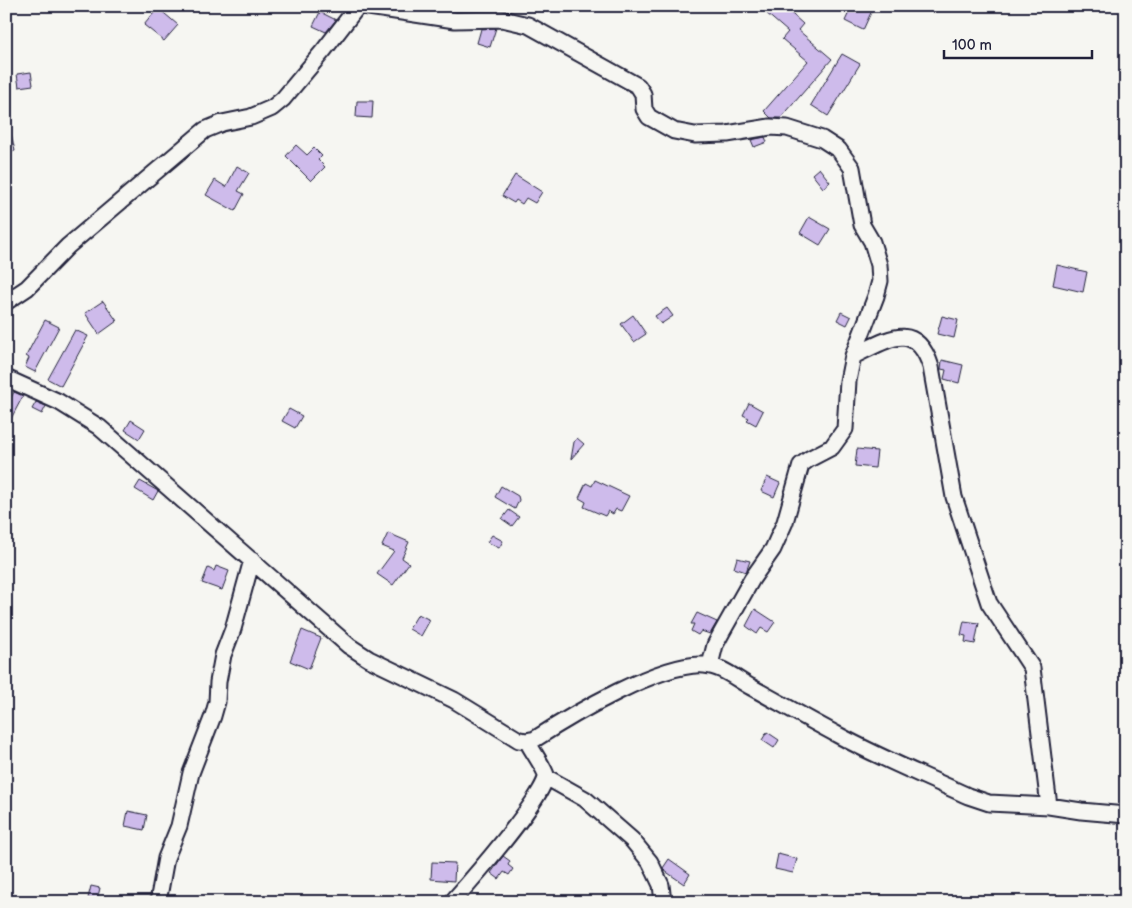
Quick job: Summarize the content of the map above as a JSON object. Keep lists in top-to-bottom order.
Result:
{
  "scale_bar": "100 m"
}
